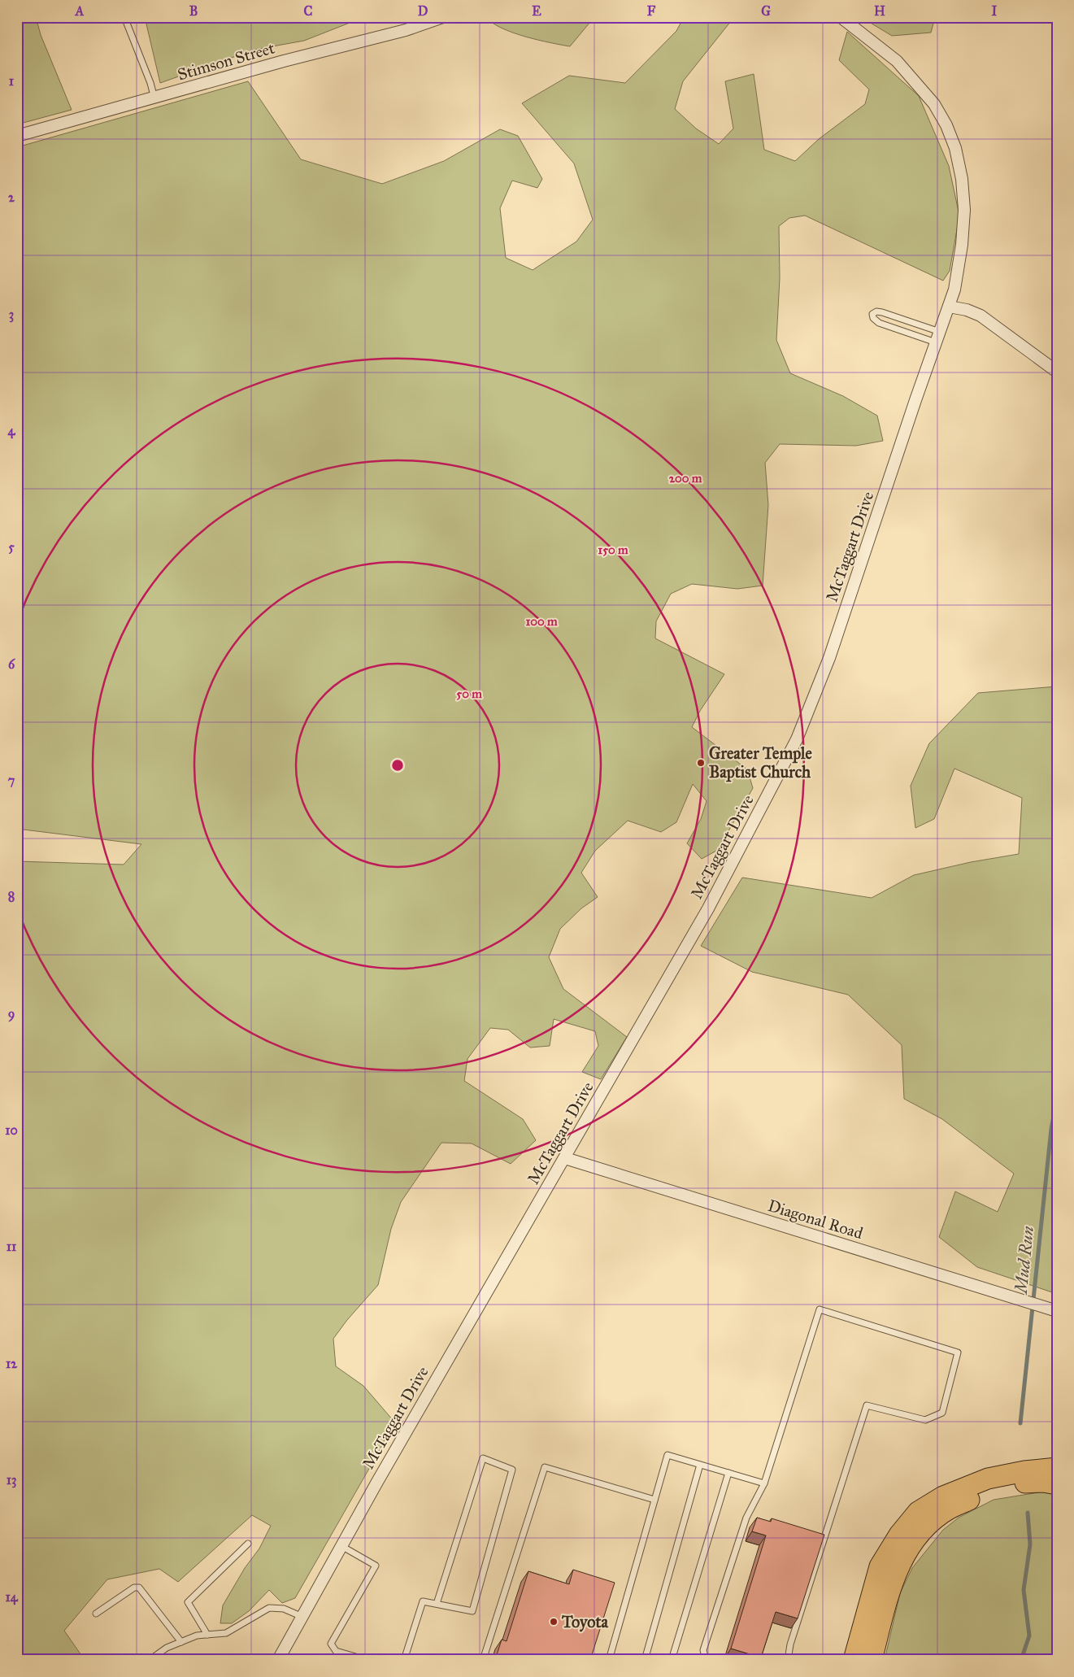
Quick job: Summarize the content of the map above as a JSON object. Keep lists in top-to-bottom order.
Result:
{
  "streets": {
    "street": ["Stimson Street", "McTaggart Drive", "Diagonal Road"]
  },
  "crossings": [
    ["McTaggart Drive", "Diagonal Road"]
  ],
  "water": ["Mud Run"],
  "places": ["Greater Temple Baptist Church", "Toyota"],
  "grid": {
    "columns": [
      "A",
      "B",
      "C",
      "D",
      "E",
      "F",
      "G",
      "H",
      "I"
    ],
    "rows": [
      "1",
      "2",
      "3",
      "4",
      "5",
      "6",
      "7",
      "8",
      "9",
      "10",
      "11",
      "12",
      "13",
      "14"
    ]
  },
  "rings": [
    "200 m",
    "150 m",
    "100 m",
    "50 m"
  ]
}
